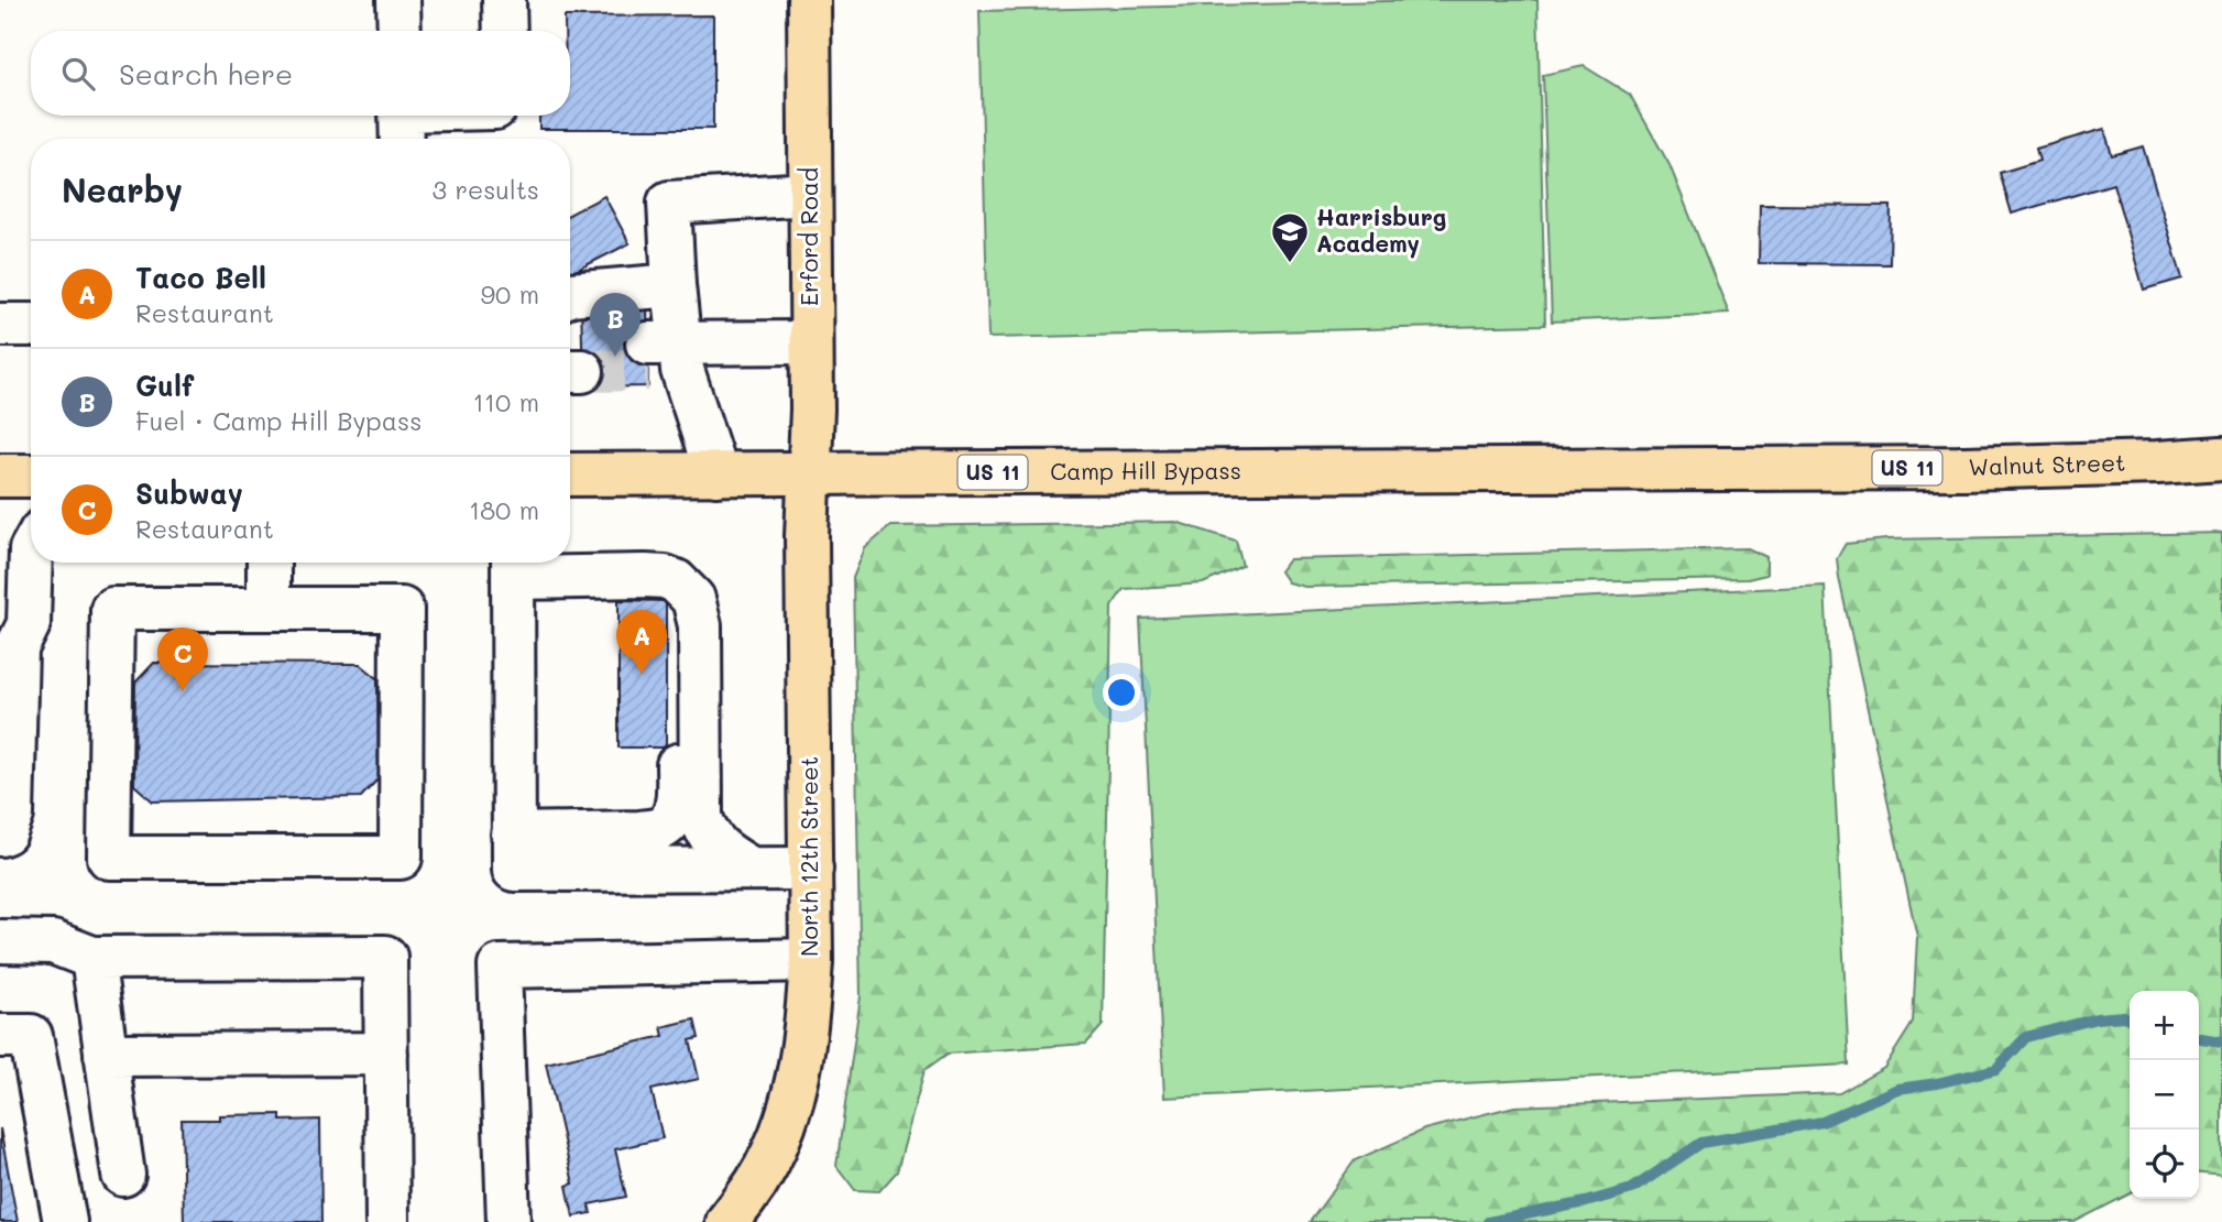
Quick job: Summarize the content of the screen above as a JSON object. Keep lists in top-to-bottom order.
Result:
{
  "streets": {
    "main road": [
      "Erford Road",
      "Walnut Street",
      "US 11",
      "Camp Hill Bypass",
      "North 12th Street"
    ]
  },
  "crossings": [
    ["Erford Road", "Camp Hill Bypass"],
    ["Erford Road", "North 12th Street"],
    ["Walnut Street", "Camp Hill Bypass"],
    ["Camp Hill Bypass", "North 12th Street"]
  ],
  "places": {
    "school or university": ["Harrisburg Academy"]
  },
  "page": {
    "search": "Search here",
    "heading": ["Nearby", "3 results"],
    "list": [
      {
        "mark": "A",
        "name": "Taco Bell",
        "note": "Restaurant",
        "value": "90 m"
      },
      {
        "mark": "B",
        "name": "Gulf",
        "note": "Fuel · Camp Hill Bypass",
        "value": "110 m"
      },
      {
        "mark": "C",
        "name": "Subway",
        "note": "Restaurant",
        "value": "180 m"
      }
    ],
    "pins": ["B", "A", "C"],
    "map_buttons": ["+", "−"]
  }
}
